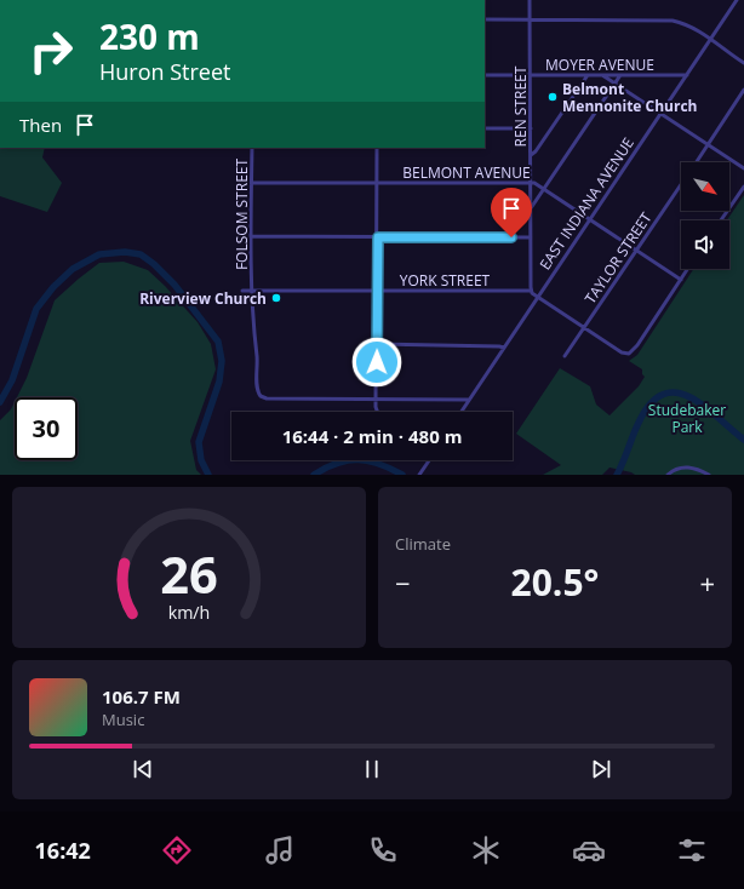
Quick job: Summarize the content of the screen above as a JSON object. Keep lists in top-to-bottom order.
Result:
{
  "streets": {
    "street": [
      "MOYER AVENUE",
      "REN STREET",
      "BELMONT AVENUE",
      "EAST INDIANA AVENUE",
      "FOLSOM STREET",
      "TAYLOR STREET",
      "YORK STREET"
    ]
  },
  "crossings": [
    ["MOYER AVENUE", "REN STREET"],
    ["MOYER AVENUE", "EAST INDIANA AVENUE"],
    ["REN STREET", "BELMONT AVENUE"],
    ["REN STREET", "YORK STREET"],
    ["BELMONT AVENUE", "EAST INDIANA AVENUE"],
    ["BELMONT AVENUE", "FOLSOM STREET"],
    ["BELMONT AVENUE", "TAYLOR STREET"],
    ["FOLSOM STREET", "YORK STREET"]
  ],
  "parks": ["Studebaker Park"],
  "places": ["Belmont Mennonite Church", "Riverview Church"],
  "north": "bottom right",
  "page": {
    "turn": ["230 m", "Huron Street"],
    "then": "Then",
    "limit": "30",
    "trip": "16:44 · 2 min · 480 m",
    "tile": "Climate",
    "heat": ["−", "20.5°", "+"],
    "song": ["106.7 FM", "Music"],
    "tabs": "16:42",
    "gauge": ["26", "km/h"]
  }
}
